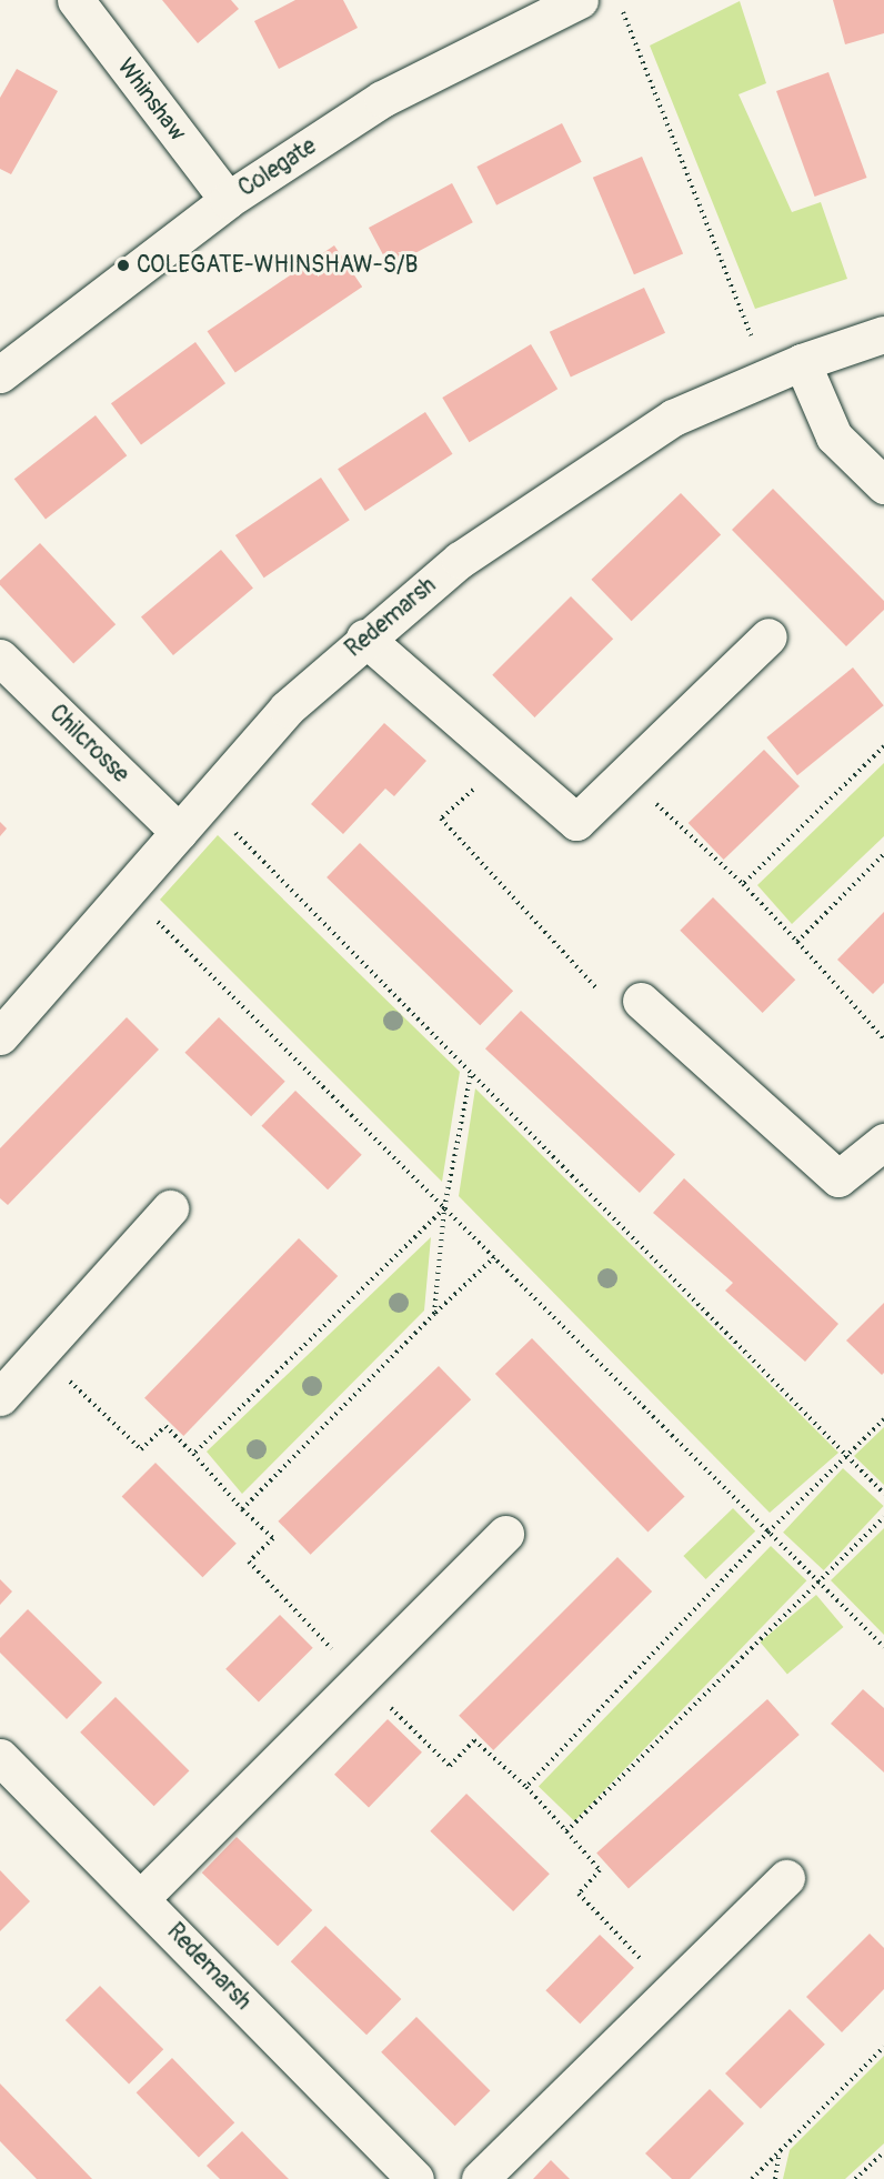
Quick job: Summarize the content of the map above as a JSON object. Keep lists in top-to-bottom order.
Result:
{
  "streets": {
    "street": [
      "Whinshaw",
      "Colegate",
      "Redemarsh",
      "Chilcrosse"
    ]
  },
  "crossings": [
    ["Whinshaw", "Colegate"],
    ["Redemarsh", "Chilcrosse"]
  ],
  "places": ["COLEGATE-WHINSHAW-S/B"]
}
